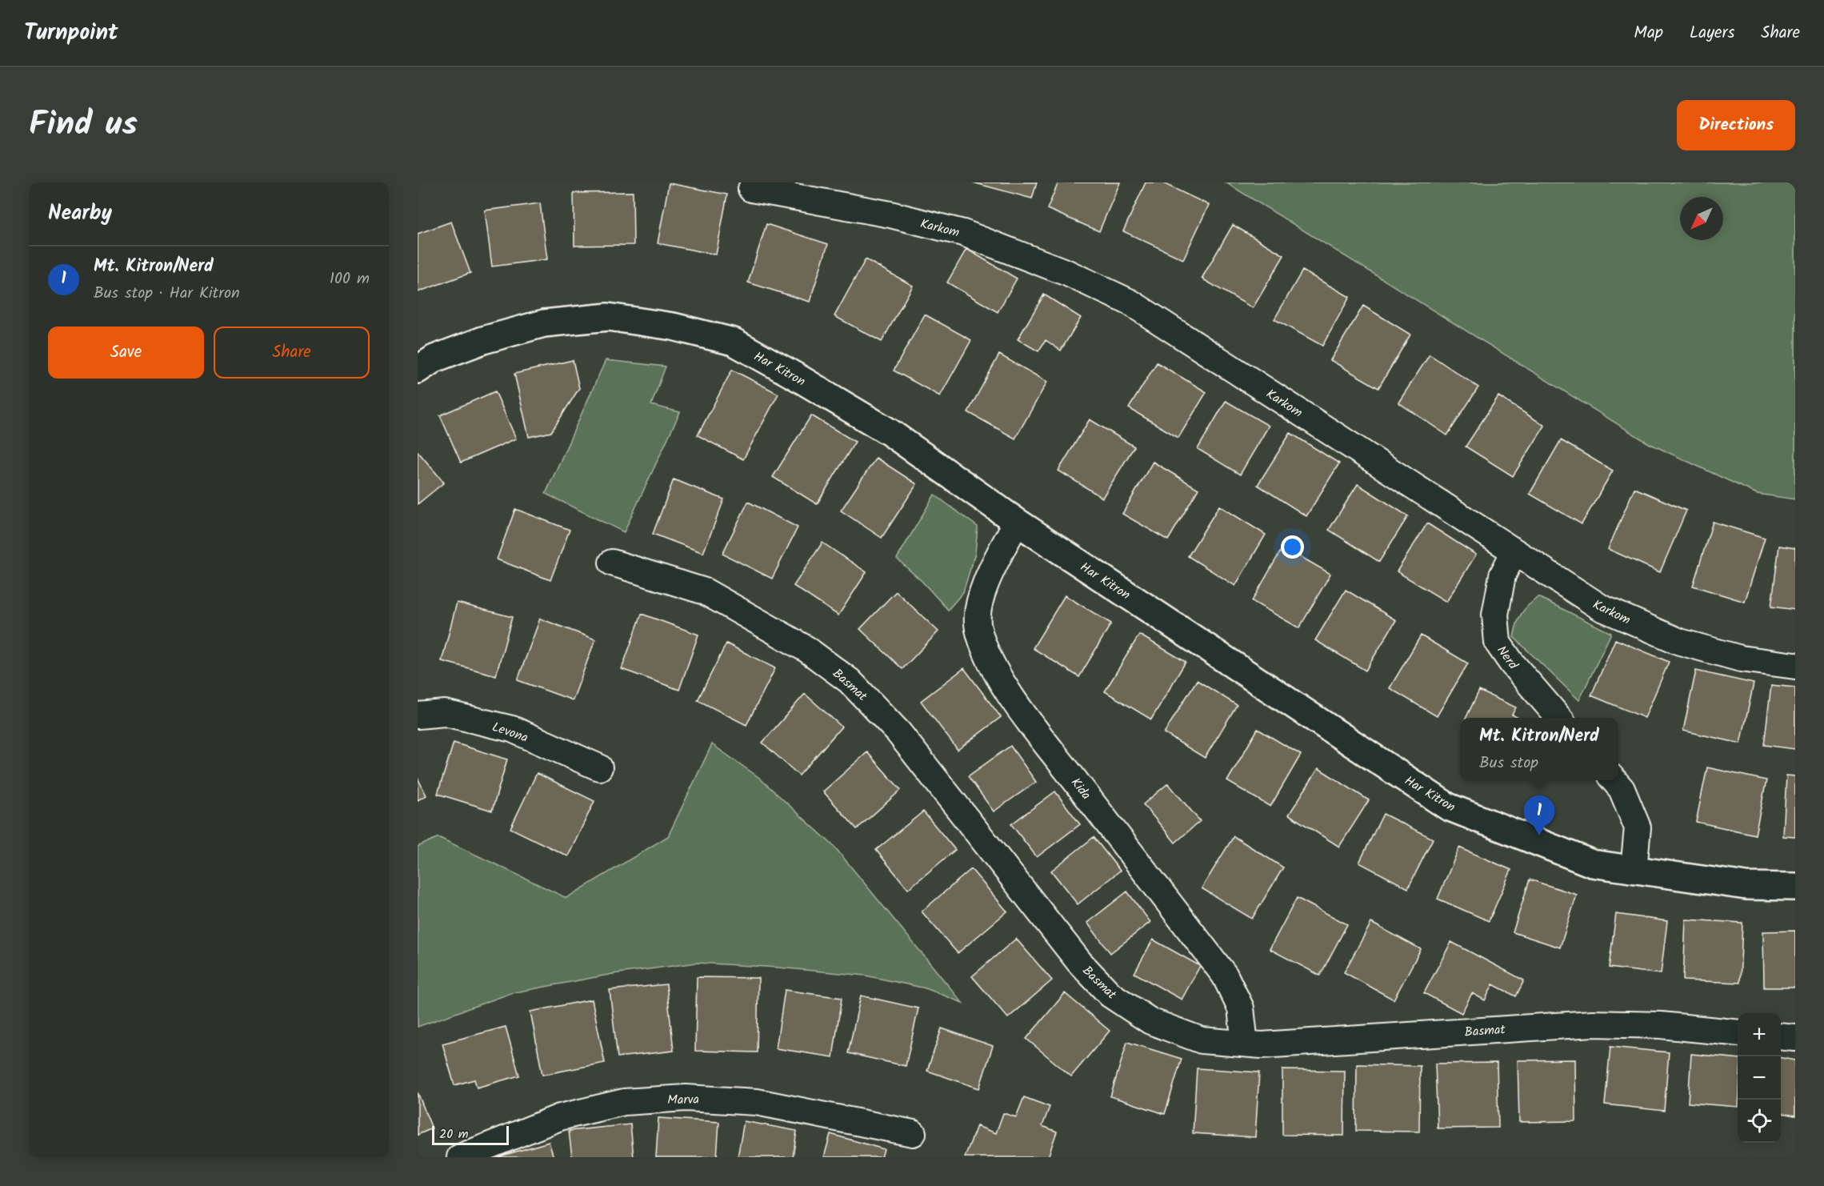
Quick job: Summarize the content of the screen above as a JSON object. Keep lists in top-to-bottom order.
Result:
{
  "streets": {
    "street": [
      "Karkom",
      "Har Kitron",
      "Nerd",
      "Basmat",
      "Levona",
      "Kida",
      "Marva"
    ]
  },
  "crossings": [
    ["Karkom", "Nerd"],
    ["Har Kitron", "Kida"],
    ["Basmat", "Kida"]
  ],
  "scale_bar": "20 m",
  "north": "bottom left",
  "page": {
    "header": "Turnpoint",
    "nav": ["Map", "Layers", "Share"],
    "title": "Find us",
    "buttons": [
      "Directions",
      ["Save", "Share"]
    ],
    "heading": "Nearby",
    "list": [
      {
        "mark": "1",
        "name": "Mt. Kitron/Nerd",
        "note": "Bus stop · Har Kitron",
        "value": "100 m"
      }
    ],
    "popup": ["Mt. Kitron/Nerd", "Bus stop"],
    "pins": "1",
    "map_buttons": ["+", "−"],
    "scale": "20 m"
  }
}
